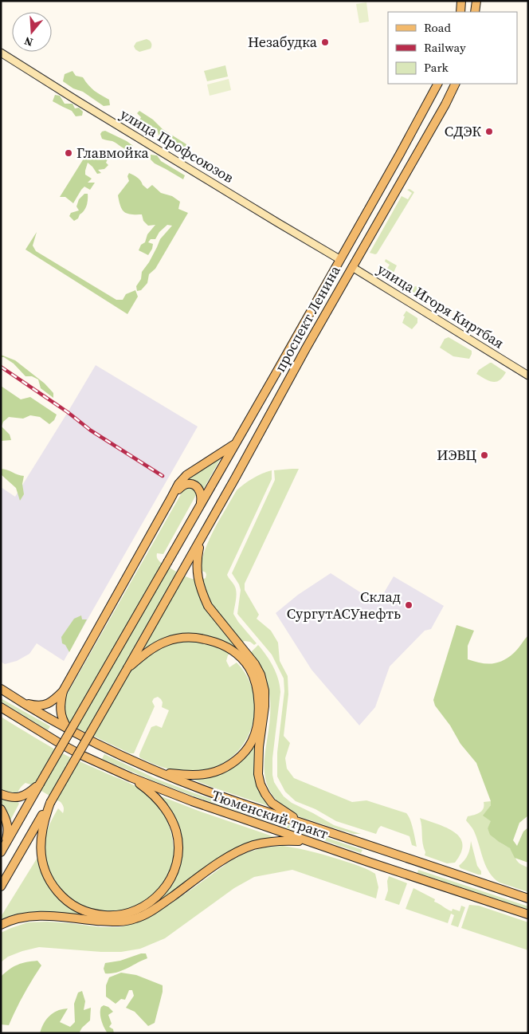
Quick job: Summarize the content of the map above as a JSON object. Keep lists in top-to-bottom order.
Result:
{
  "streets": {
    "main road": [
      "улица Профсоюзов",
      "улица Игоря Киртбая",
      "проспект Ленина",
      "Тюменский тракт"
    ]
  },
  "crossings": [
    ["улица Профсоюзов", "улица Игоря Киртбая"],
    ["улица Профсоюзов", "проспект Ленина"],
    ["улица Игоря Киртбая", "проспект Ленина"]
  ],
  "places": [
    "Незабудка",
    "СДЭК",
    "Главмойка",
    "ИЭВЦ",
    "Склад СургутАСУнефть"
  ],
  "legend": ["Road", "Railway", "Park"],
  "north": "bottom"
}
